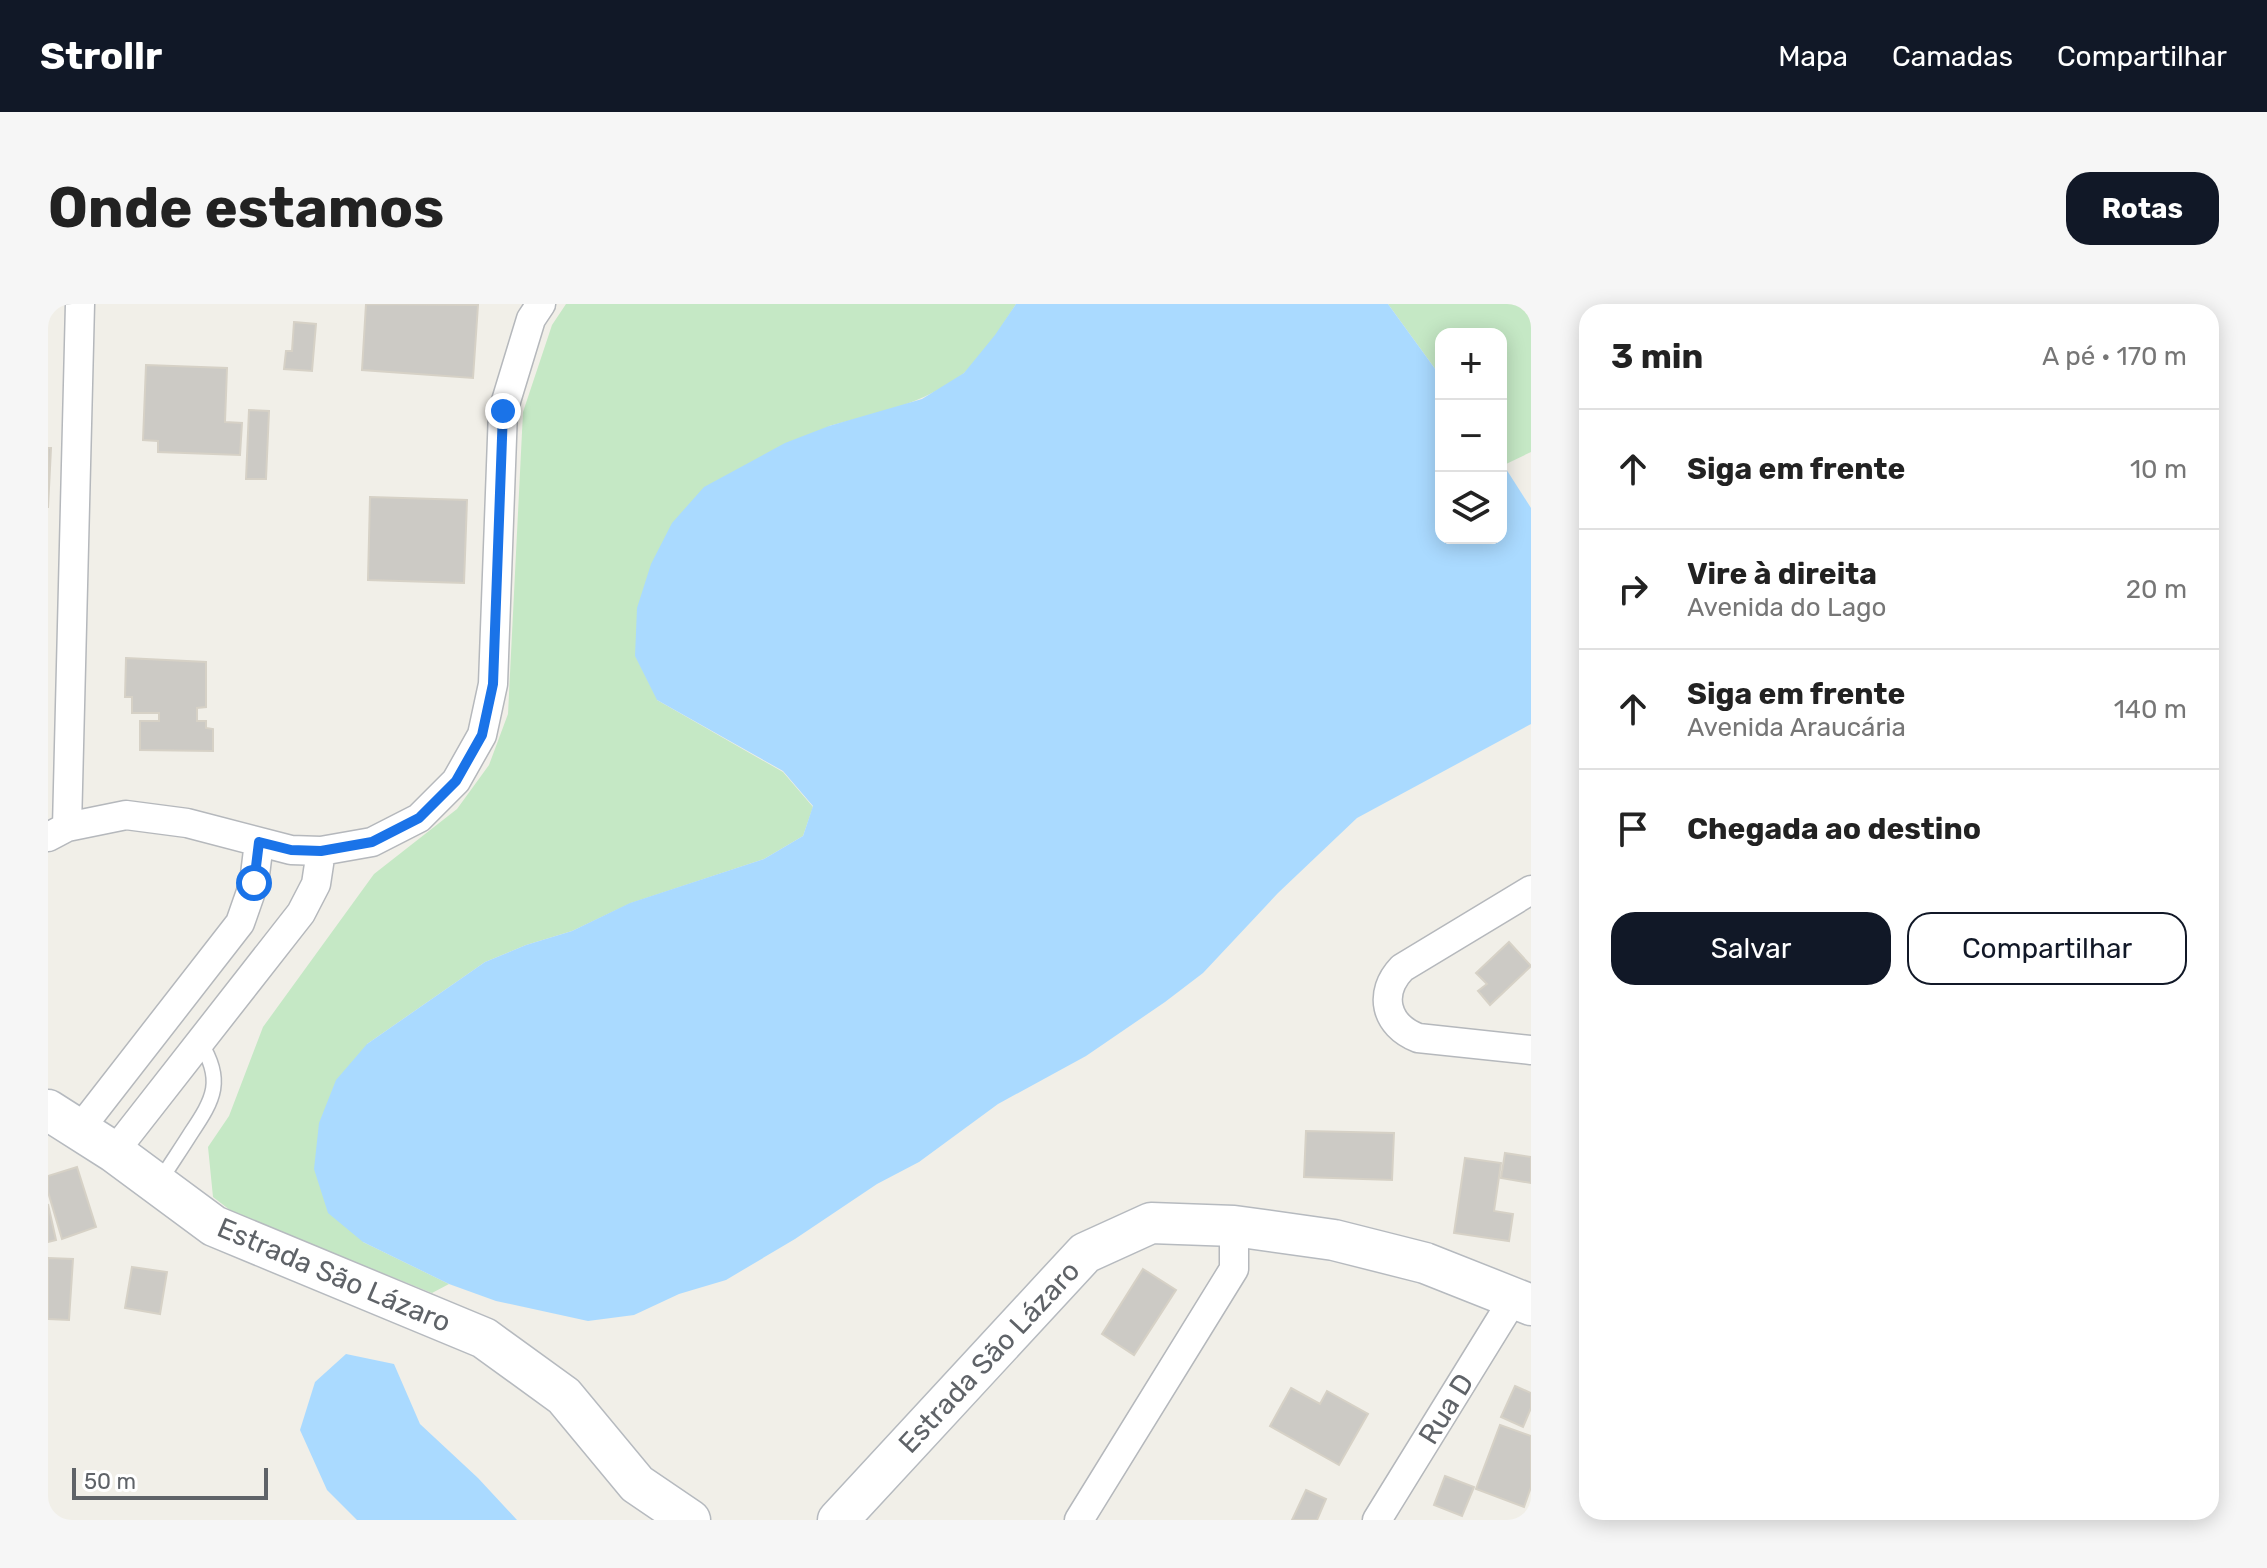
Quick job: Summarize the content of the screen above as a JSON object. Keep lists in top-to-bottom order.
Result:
{
  "streets": {
    "street": ["Estrada São Lázaro", "Rua D"]
  },
  "crossings": [
    ["Estrada São Lázaro", "Rua D"]
  ],
  "scale_bar": "50 m",
  "page": {
    "header": "Strollr",
    "nav": ["Mapa", "Camadas", "Compartilhar"],
    "buttons": [
      "Rotas",
      ["Salvar", "Compartilhar"]
    ],
    "title": "Onde estamos",
    "heading": ["3 min", "A pé · 170 m"],
    "map_buttons": ["+", "−"],
    "list": [
      ["Siga em frente", "10 m"],
      ["Vire à direita", "Avenida do Lago", "20 m"],
      ["Siga em frente", "Avenida Araucária", "140 m"],
      "Chegada ao destino"
    ],
    "scale": "50 m"
  }
}
